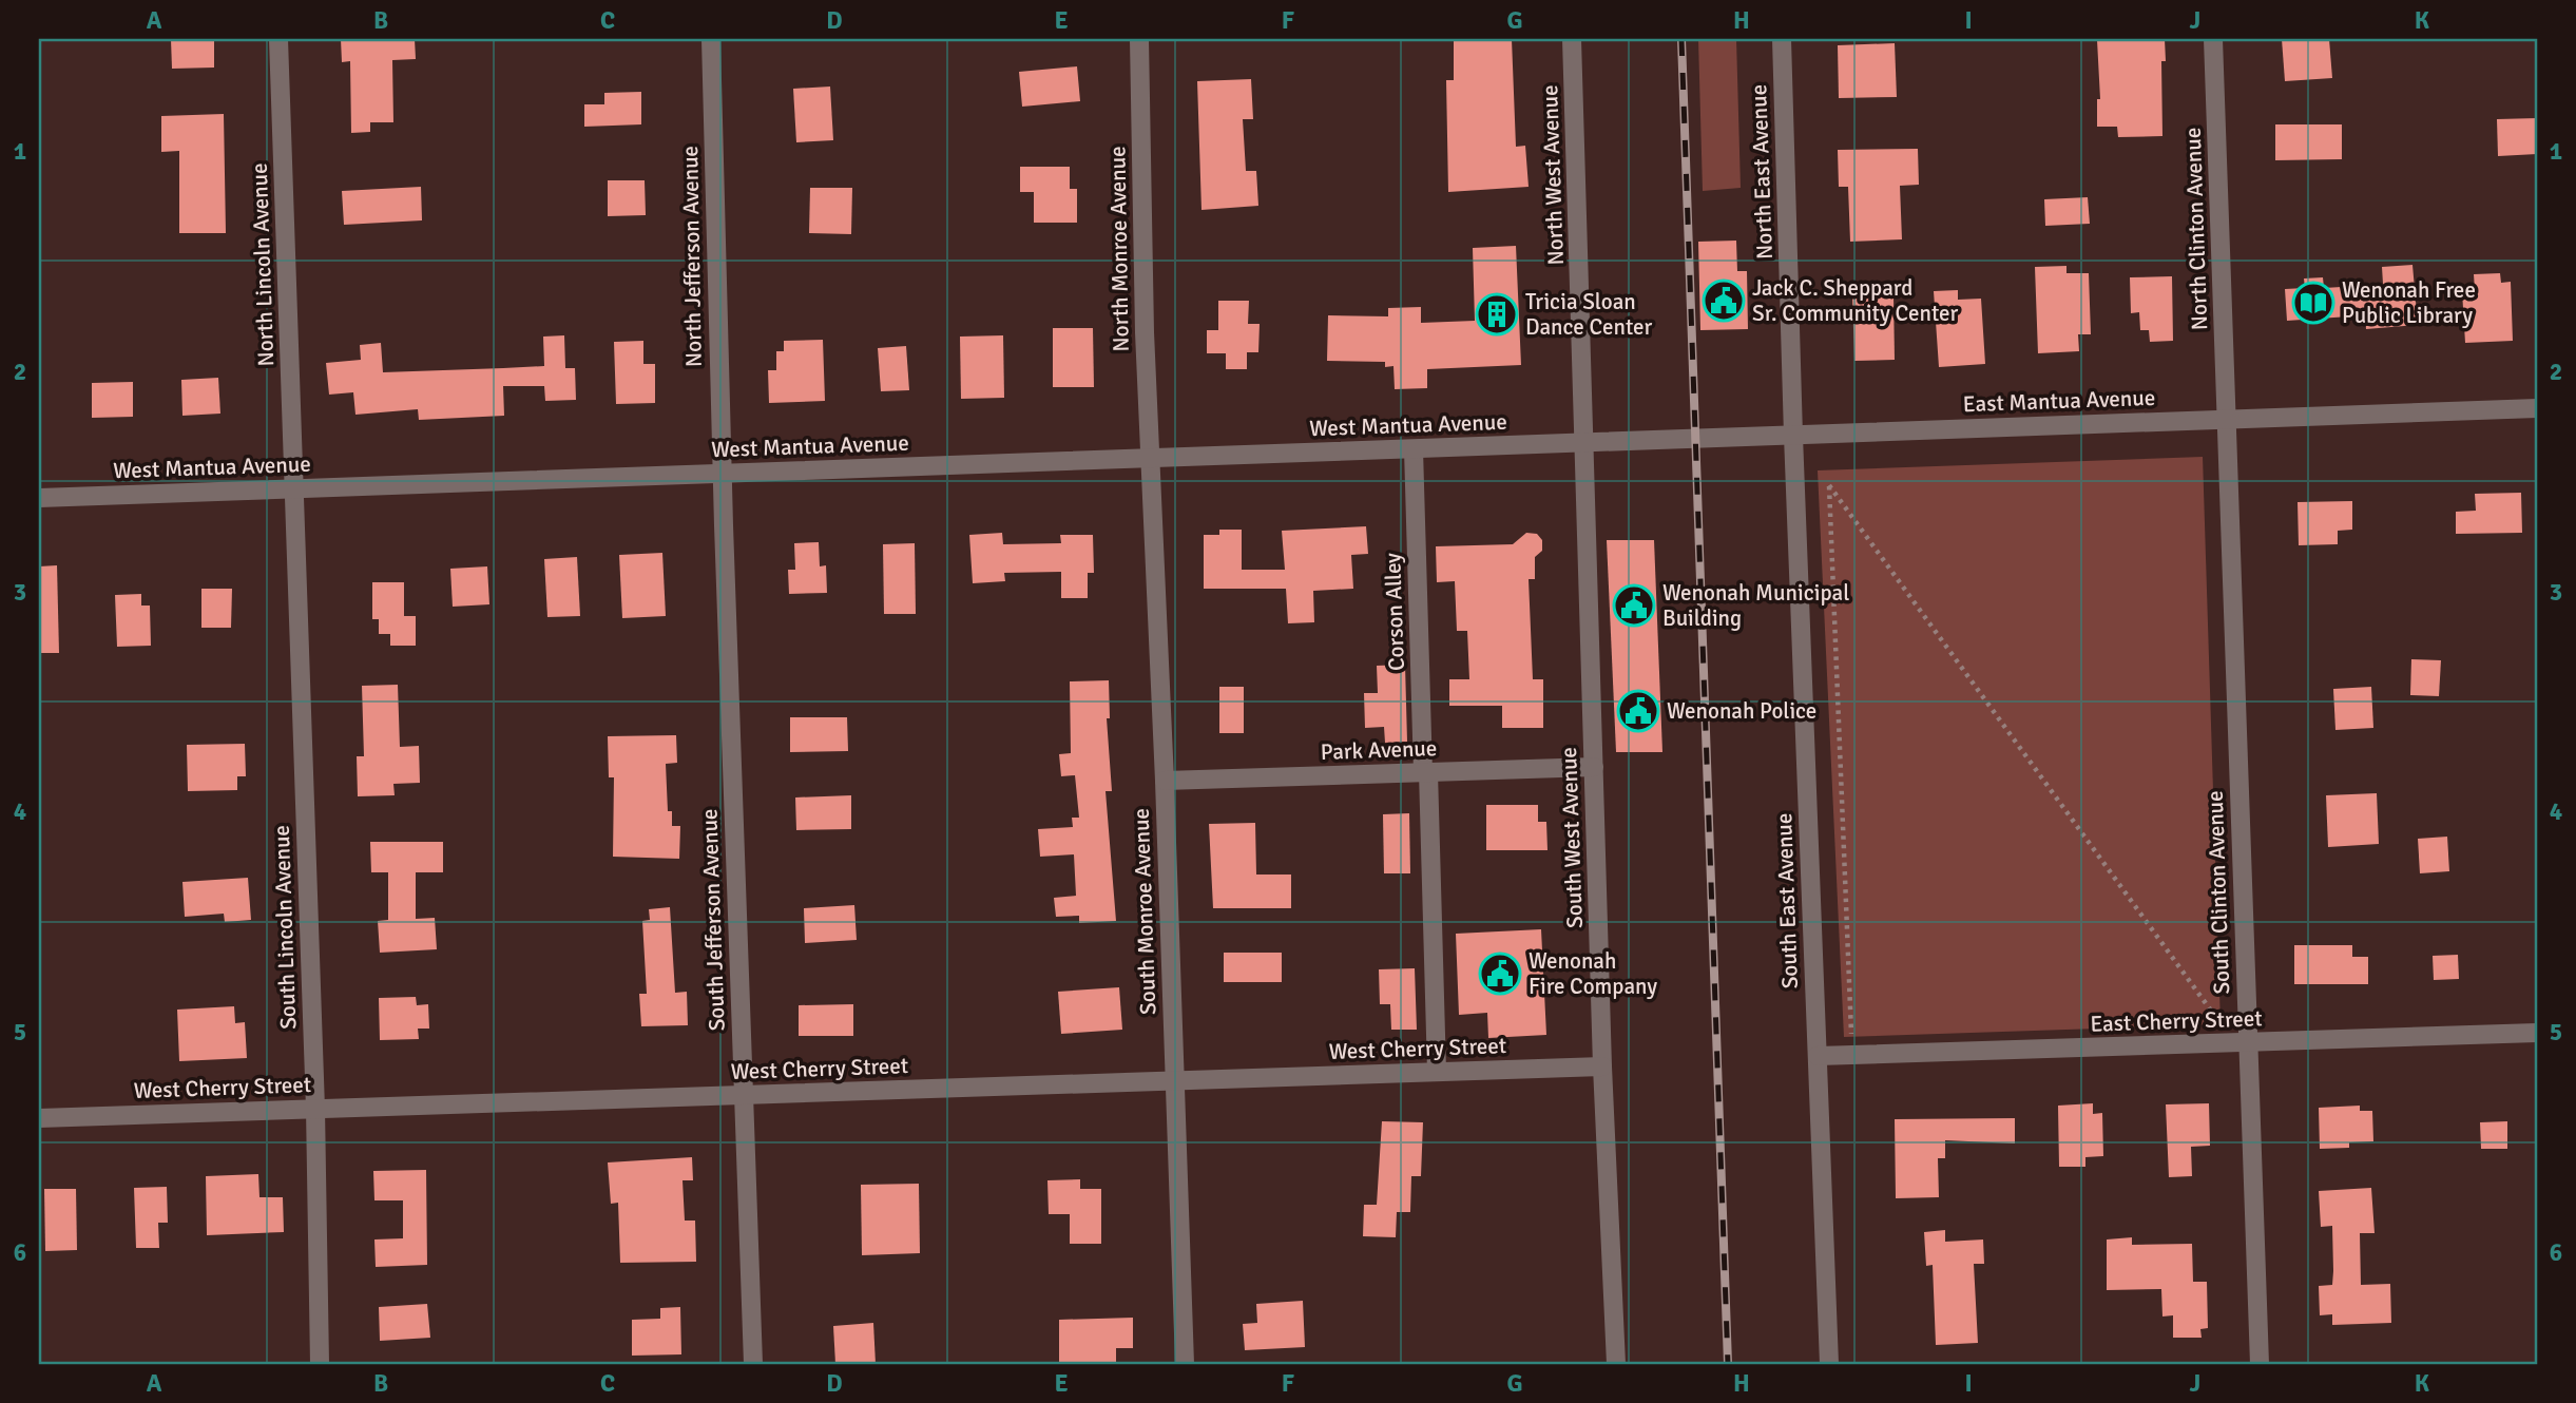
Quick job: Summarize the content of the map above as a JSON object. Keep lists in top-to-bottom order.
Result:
{
  "streets": {
    "street": [
      "North East Avenue",
      "North West Avenue",
      "North Clinton Avenue",
      "North Monroe Avenue",
      "North Jefferson Avenue",
      "North Lincoln Avenue",
      "East Mantua Avenue",
      "West Mantua Avenue",
      "Corson Alley",
      "Park Avenue",
      "South West Avenue",
      "South Clinton Avenue",
      "South East Avenue",
      "South Monroe Avenue",
      "South Jefferson Avenue",
      "South Lincoln Avenue",
      "East Cherry Street",
      "West Cherry Street"
    ]
  },
  "crossings": [
    ["North East Avenue", "East Mantua Avenue"],
    ["North East Avenue", "South East Avenue"],
    ["North West Avenue", "East Mantua Avenue"],
    ["North West Avenue", "West Mantua Avenue"],
    ["North West Avenue", "South West Avenue"],
    ["North Clinton Avenue", "East Mantua Avenue"],
    ["North Clinton Avenue", "South Clinton Avenue"],
    ["North Monroe Avenue", "West Mantua Avenue"],
    ["North Monroe Avenue", "South Monroe Avenue"],
    ["North Jefferson Avenue", "West Mantua Avenue"],
    ["North Jefferson Avenue", "South Jefferson Avenue"],
    ["North Lincoln Avenue", "West Mantua Avenue"],
    ["North Lincoln Avenue", "South Lincoln Avenue"],
    ["East Mantua Avenue", "West Mantua Avenue"],
    ["East Mantua Avenue", "South West Avenue"],
    ["East Mantua Avenue", "South Clinton Avenue"],
    ["East Mantua Avenue", "South East Avenue"],
    ["West Mantua Avenue", "Corson Alley"],
    ["West Mantua Avenue", "South West Avenue"],
    ["West Mantua Avenue", "South Monroe Avenue"],
    ["West Mantua Avenue", "South Jefferson Avenue"],
    ["West Mantua Avenue", "South Lincoln Avenue"],
    ["Corson Alley", "Park Avenue"],
    ["Corson Alley", "West Cherry Street"],
    ["Park Avenue", "South West Avenue"],
    ["Park Avenue", "South Monroe Avenue"],
    ["South West Avenue", "West Cherry Street"],
    ["South Clinton Avenue", "East Cherry Street"],
    ["South East Avenue", "East Cherry Street"],
    ["South Monroe Avenue", "West Cherry Street"],
    ["South Jefferson Avenue", "West Cherry Street"],
    ["South Lincoln Avenue", "West Cherry Street"]
  ],
  "places": {
    "public building": [
      "Jack C. Sheppard Sr. Community Center",
      "Wenonah Municipal Building",
      "Wenonah Police",
      "Wenonah Fire Company"
    ],
    "library": ["Wenonah Free Public Library"],
    "building": ["Tricia Sloan Dance Center"]
  },
  "grid": {
    "columns": [
      "A",
      "B",
      "C",
      "D",
      "E",
      "F",
      "G",
      "H",
      "I",
      "J",
      "K"
    ],
    "rows": [
      "1",
      "2",
      "3",
      "4",
      "5",
      "6"
    ]
  }
}
